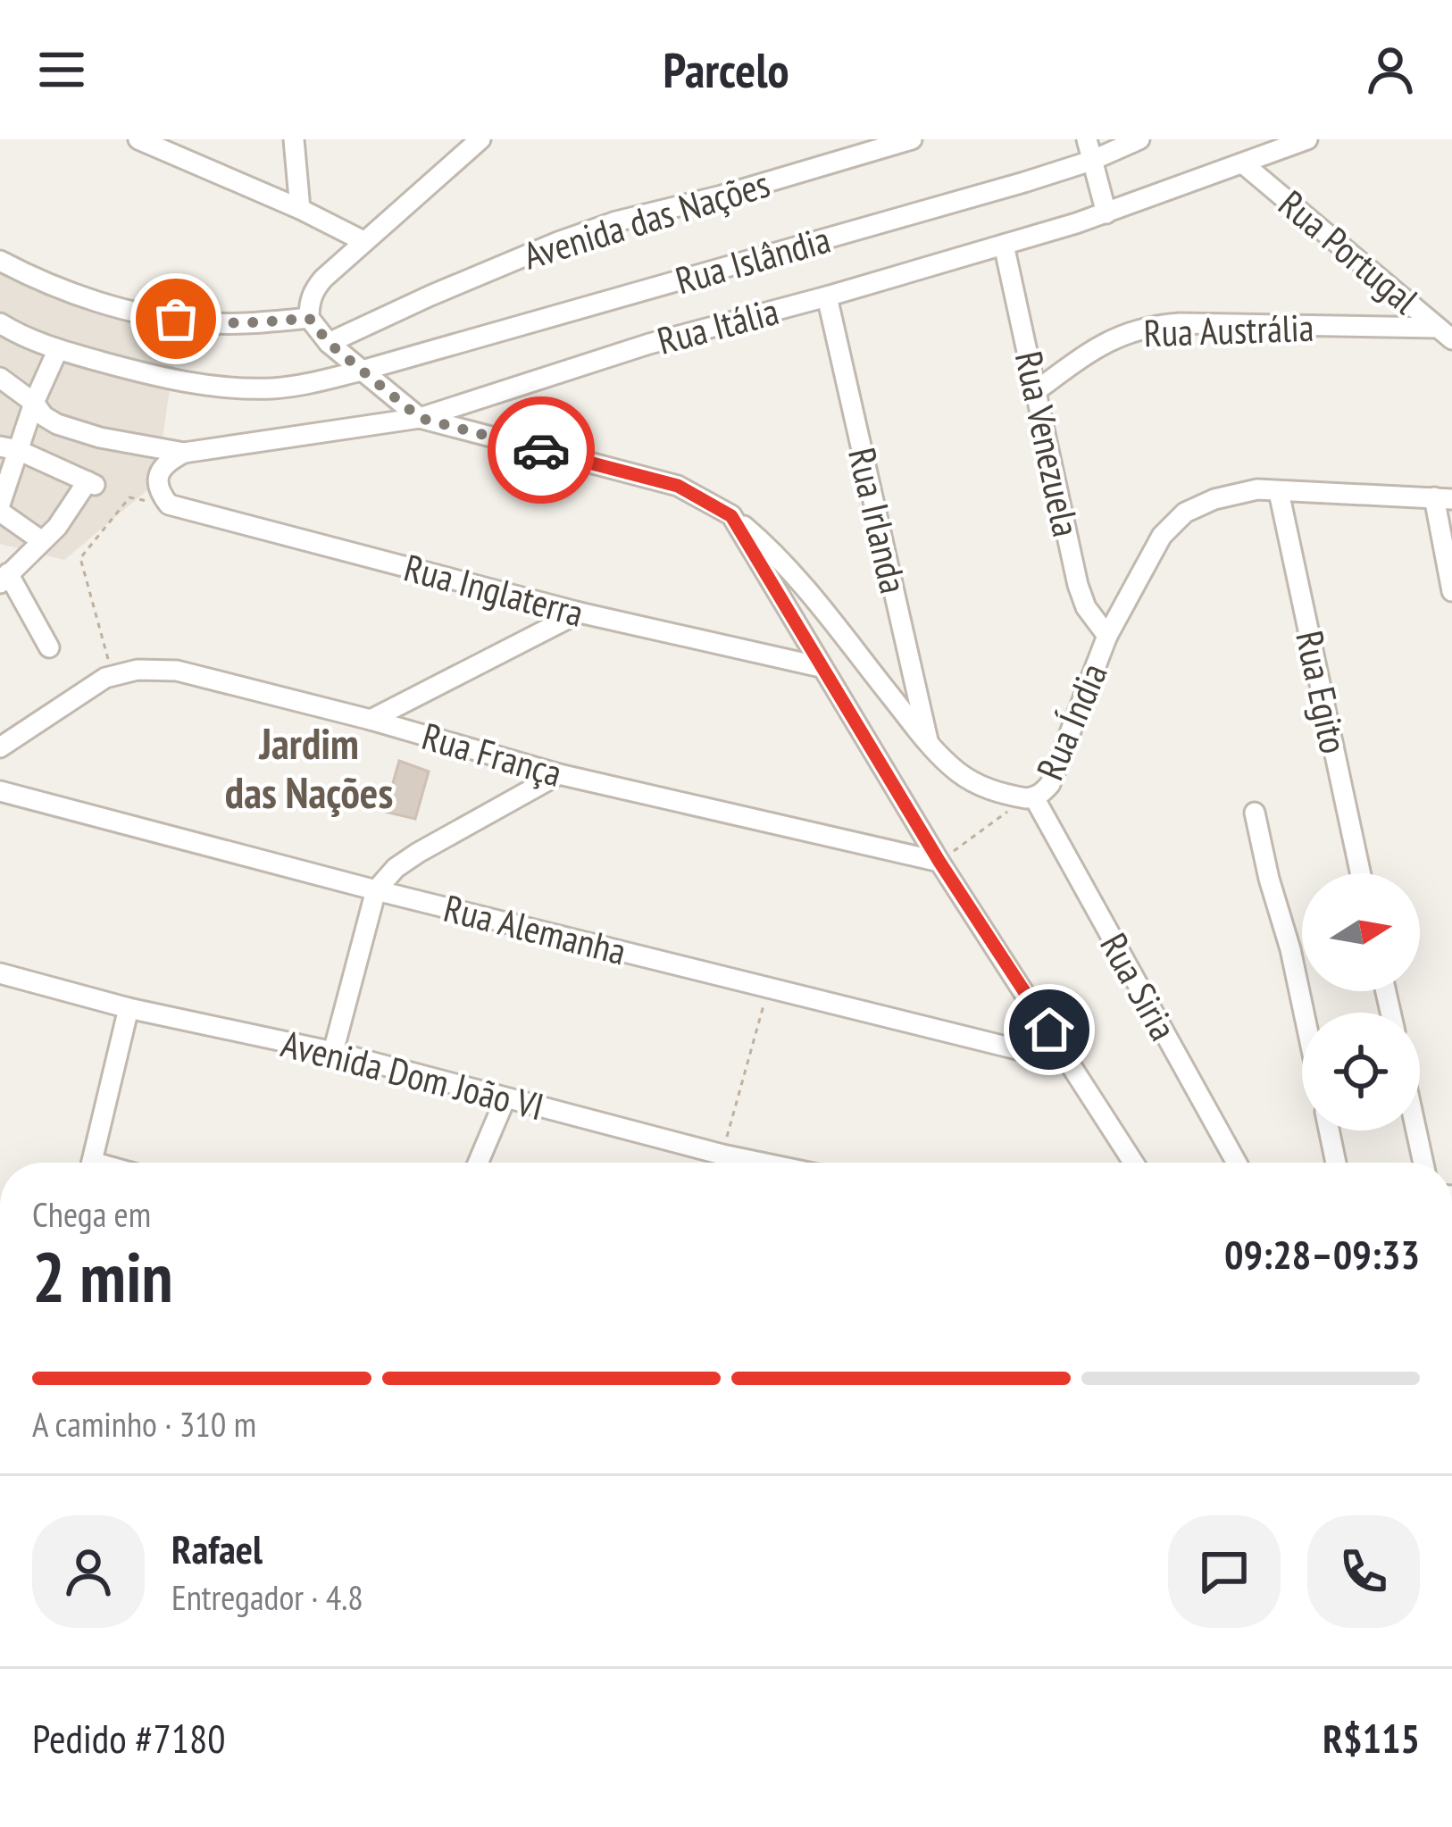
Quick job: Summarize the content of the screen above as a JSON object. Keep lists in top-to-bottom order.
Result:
{
  "streets": {
    "street": [
      "Avenida das Nações",
      "Rua Portugal",
      "Rua Islândia",
      "Rua Itália",
      "Rua Austrália",
      "Rua Venezuela",
      "Rua Irlanda",
      "Rua Inglaterra",
      "Rua Egito",
      "Rua Índia",
      "Rua França",
      "Rua Alemanha",
      "Rua Siria",
      "Avenida Dom João VI"
    ]
  },
  "crossings": [
    ["Rua Portugal", "Rua Itália"],
    ["Rua Portugal", "Rua Austrália"],
    ["Rua Itália", "Rua Venezuela"],
    ["Rua Itália", "Rua Irlanda"],
    ["Rua Itália", "Rua Índia"],
    ["Rua Austrália", "Rua Venezuela"],
    ["Rua Venezuela", "Rua Índia"],
    ["Rua Irlanda", "Rua Índia"],
    ["Rua Egito", "Rua Índia"],
    ["Rua Índia", "Rua Siria"]
  ],
  "districts": ["Jardim das Nações"],
  "north": "right",
  "page": {
    "header": "Parcelo",
    "heading": ["2 min", "Chega em", "09:28–09:33"],
    "panel": [
      "Rafael",
      "Entregador · 4.8",
      "Pedido #7180",
      "R$115"
    ],
    "bar": "A caminho · 310 m"
  }
}
